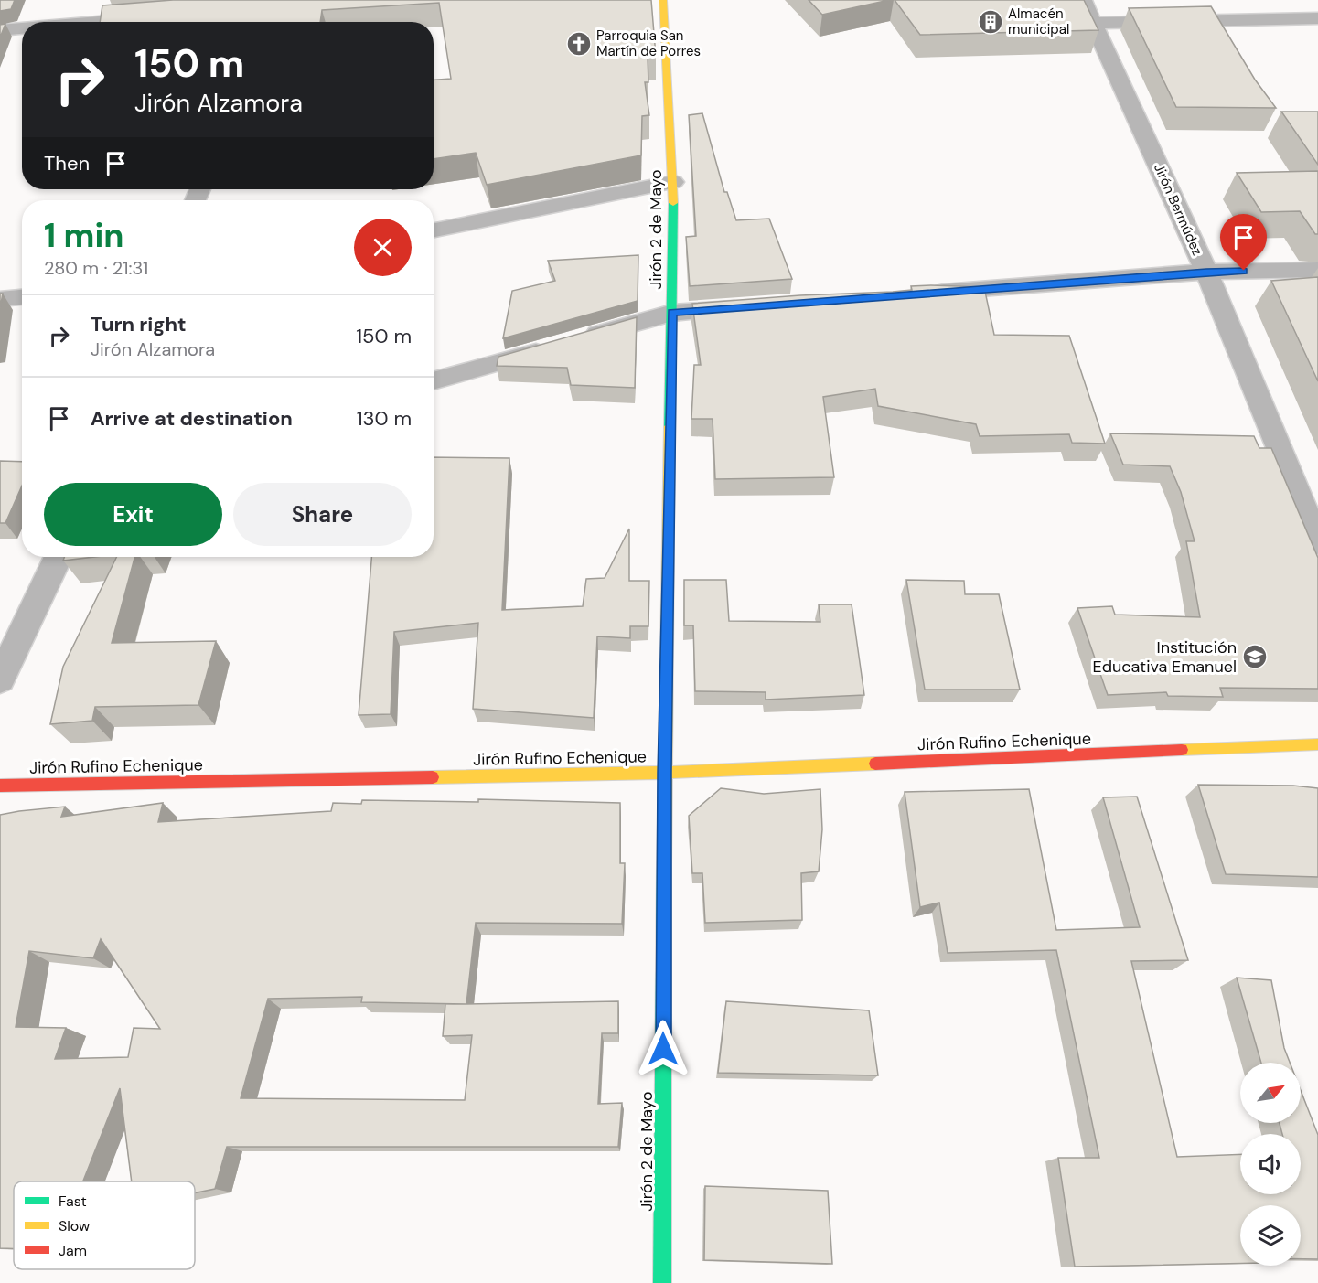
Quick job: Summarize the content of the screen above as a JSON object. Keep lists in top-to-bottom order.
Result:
{
  "streets": {
    "street": ["Jirón Bermúdez", "Jirón 2 de Mayo", "Jirón Rufino Echenique"]
  },
  "crossings": [
    ["Jirón 2 de Mayo", "Jirón Rufino Echenique"]
  ],
  "places": {
    "building": ["Almacén municipal"],
    "church": ["Parroquia San Martín de Porres"],
    "school or university": ["Institución Educativa Emanuel"]
  },
  "legend": ["Fast", "Slow", "Jam"],
  "north": "top right",
  "page": {
    "turn": ["150 m", "Jirón Alzamora"],
    "then": "Then",
    "heading": ["1 min", "280 m · 21:31"],
    "list": [
      {
        "name": "Turn right",
        "note": "Jirón Alzamora",
        "value": "150 m"
      },
      {
        "name": "Arrive at destination",
        "value": "130 m"
      }
    ],
    "buttons": ["Exit", "Share"]
  }
}
